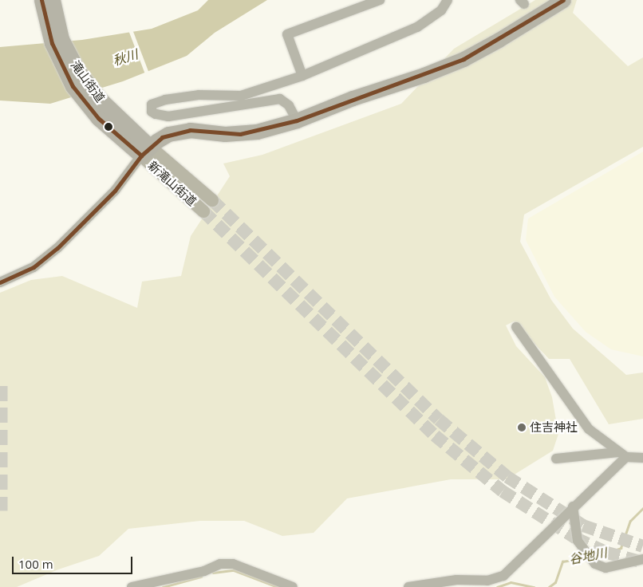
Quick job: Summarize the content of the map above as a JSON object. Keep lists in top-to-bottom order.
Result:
{
  "streets": {
    "highway": ["滝山街道"],
    "main road": ["新滝山街道"]
  },
  "crossings": [
    ["滝山街道", "新滝山街道"]
  ],
  "water": ["秋川", "谷地川"],
  "places": ["住吉神社"],
  "scale_bar": "100 m"
}
